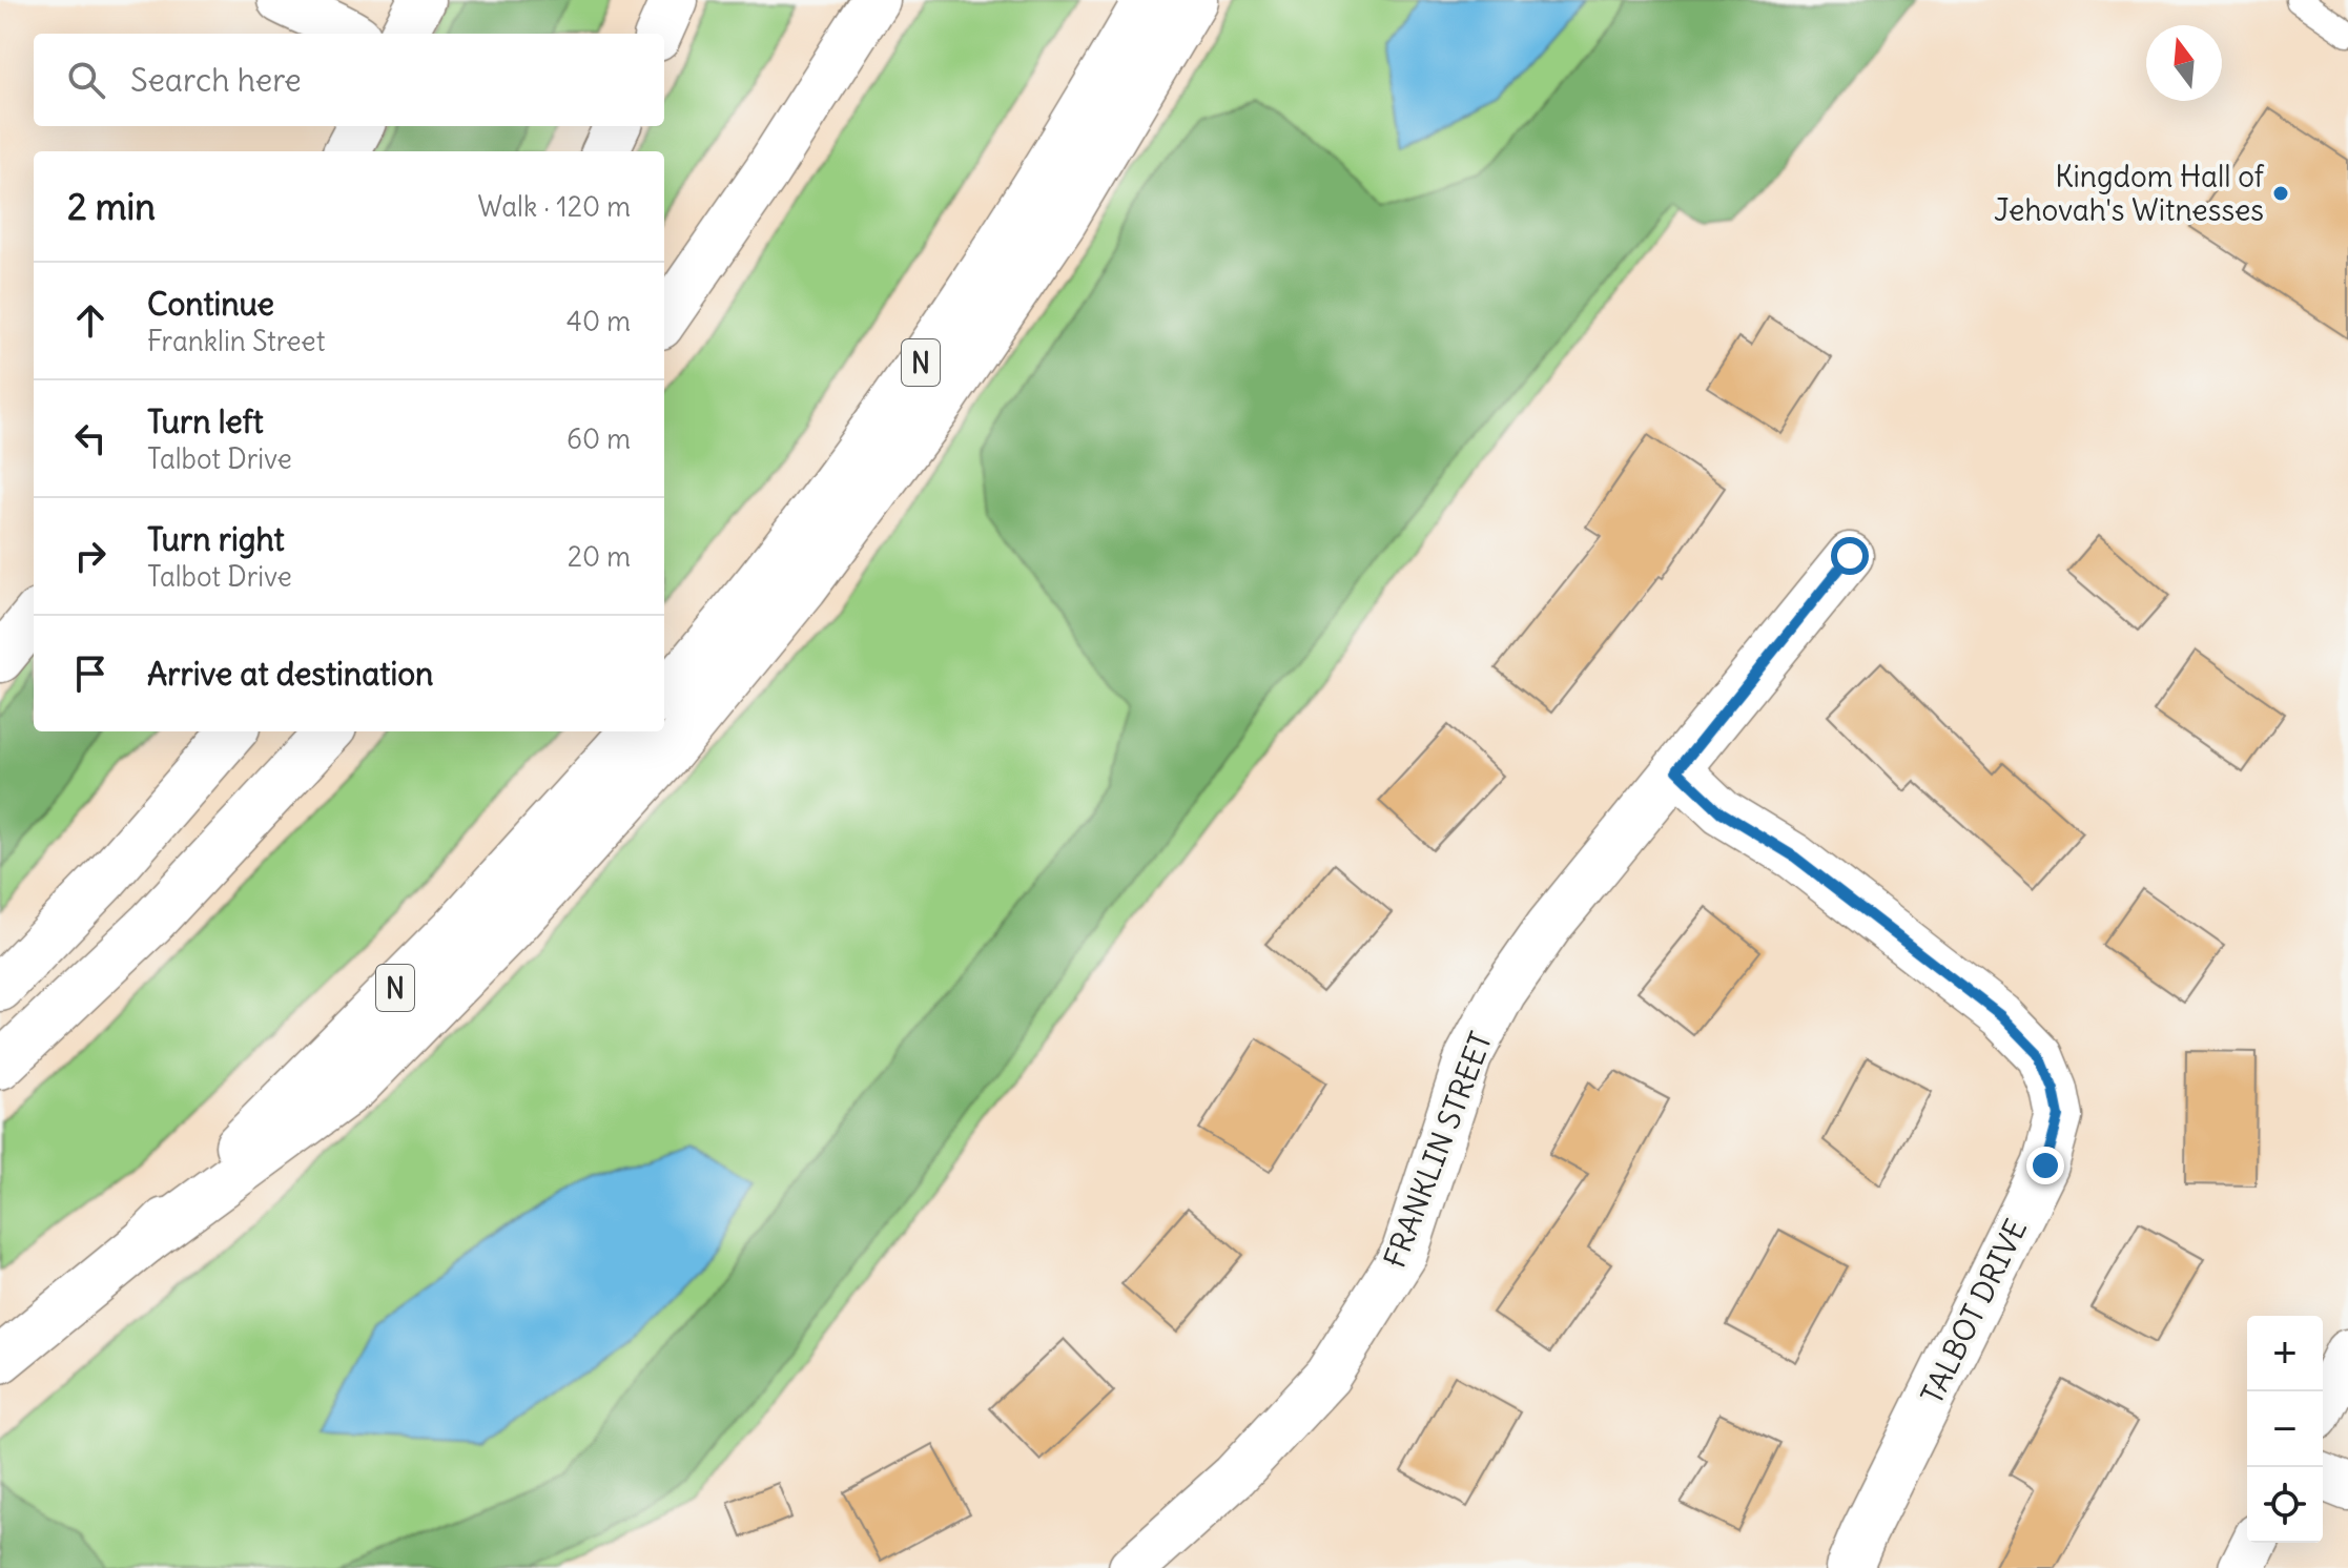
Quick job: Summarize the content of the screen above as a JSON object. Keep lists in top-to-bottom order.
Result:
{
  "streets": {
    "main road": ["N", "FRANKLIN STREET", "TALBOT DRIVE"]
  },
  "crossings": [
    ["FRANKLIN STREET", "TALBOT DRIVE"]
  ],
  "places": ["Kingdom Hall of Jehovah's Witnesses"],
  "north": "top",
  "page": {
    "search": "Search here",
    "heading": ["2 min", "Walk · 120 m"],
    "list": [
      ["Continue", "Franklin Street", "40 m"],
      ["Turn left", "Talbot Drive", "60 m"],
      ["Turn right", "Talbot Drive", "20 m"],
      "Arrive at destination"
    ],
    "map_buttons": ["+", "−"]
  }
}
